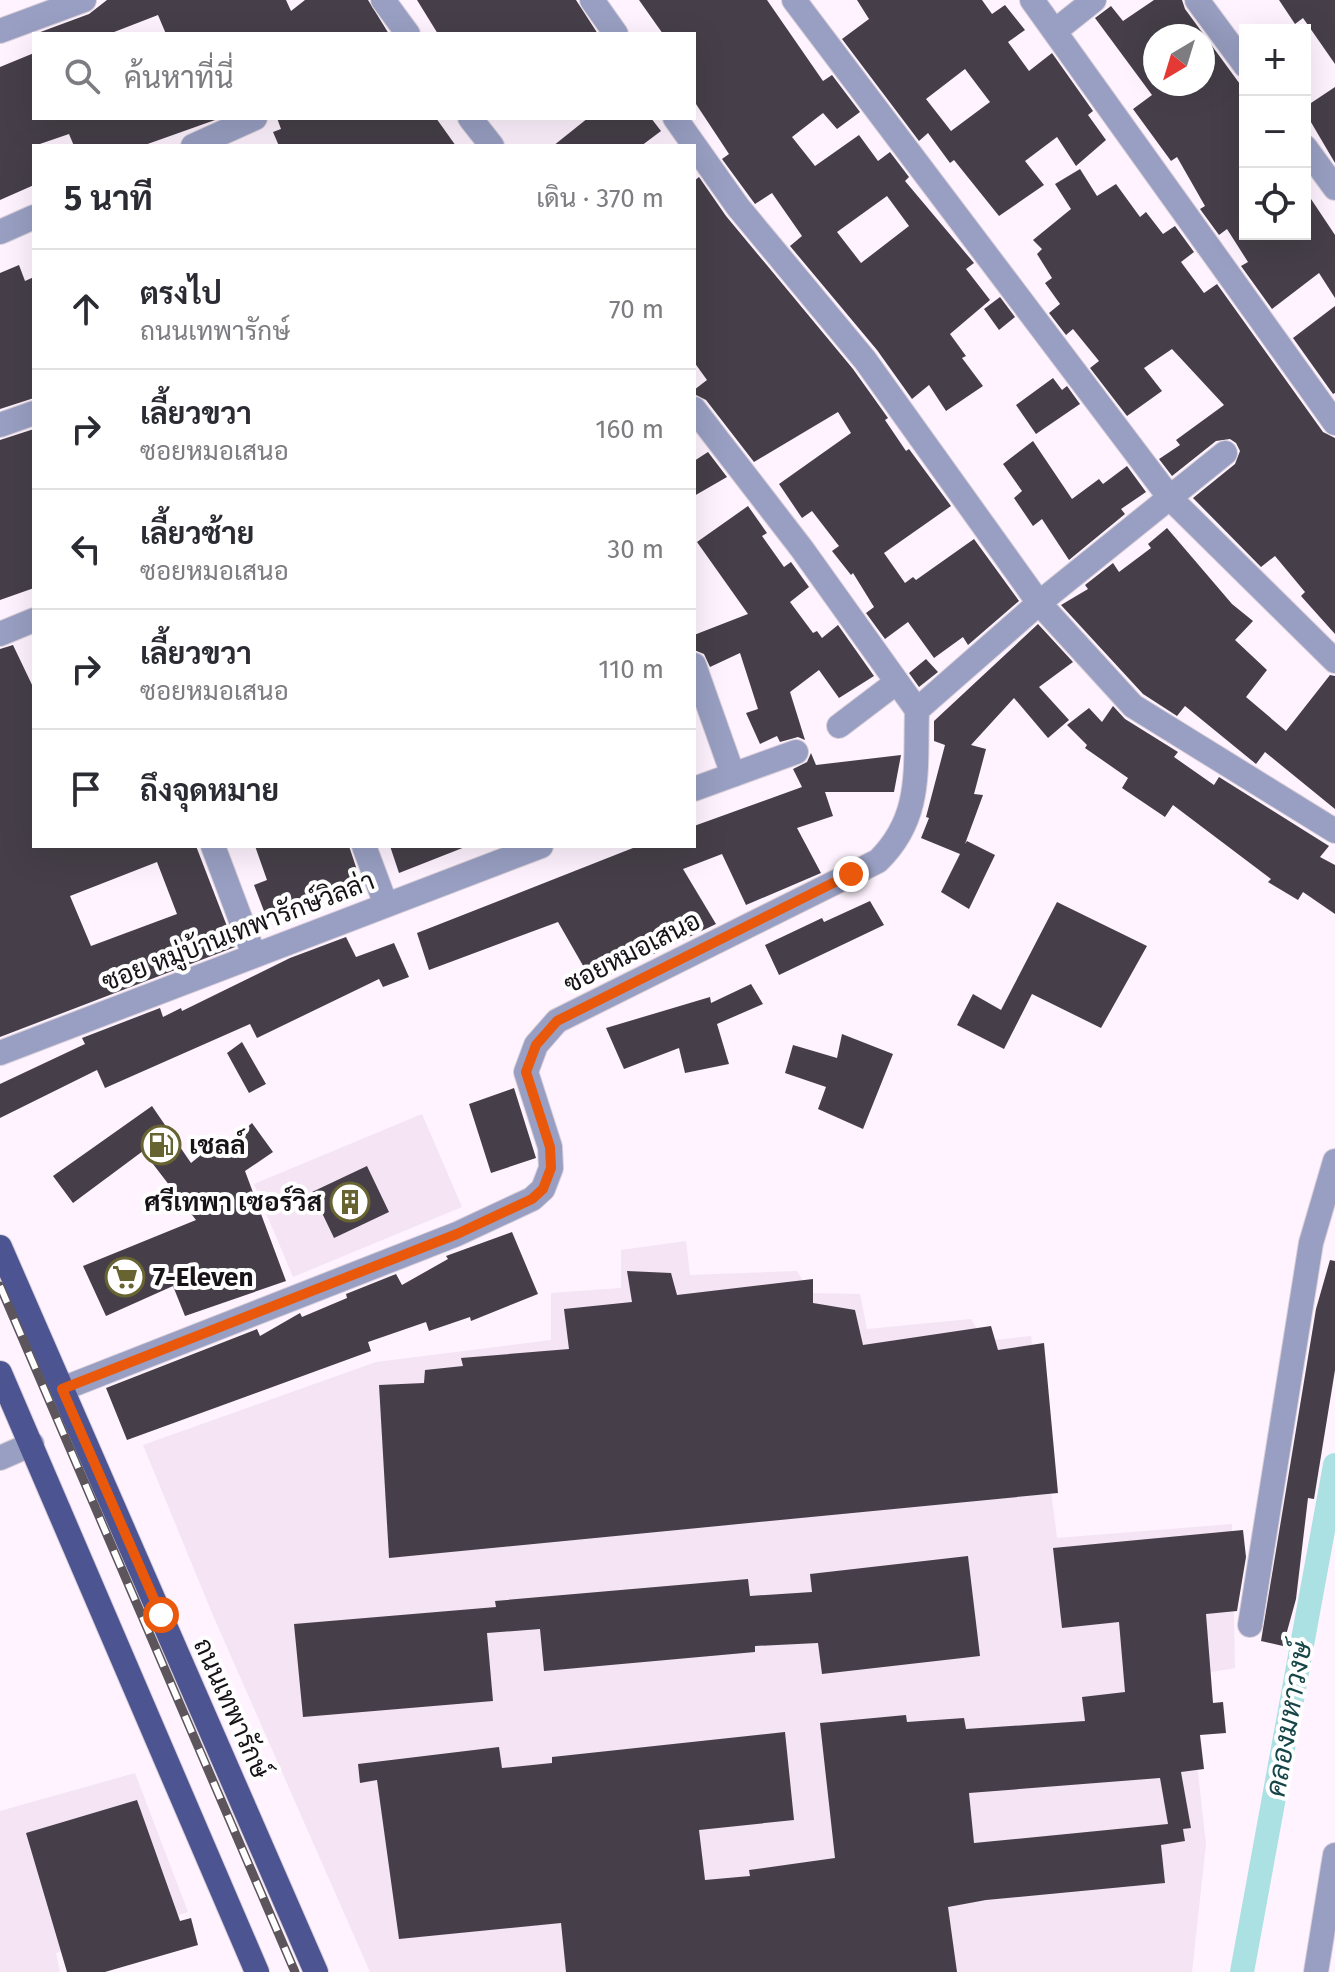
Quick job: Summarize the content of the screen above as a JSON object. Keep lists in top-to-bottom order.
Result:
{
  "streets": {
    "main road": ["ถนนเทพารักษ์"],
    "street": ["ซอย หมู่บ้านเทพารักษ์วิลล่า", "ซอยหมอเสนอ"]
  },
  "crossings": [
    ["ซอยหมอเสนอ", "ถนนเทพารักษ์"]
  ],
  "water": ["คลองมหาวงษ์"],
  "places": {
    "fuel station": ["เชลล์"],
    "building": ["ศรีเทพา เซอร์วิส"],
    "supermarket": ["7-Eleven"]
  },
  "north": "bottom left",
  "page": {
    "map_buttons": ["+", "−"],
    "search": "ค้นหาที่นี่",
    "heading": ["5 นาที", "เดิน · 370 m"],
    "list": [
      ["ตรงไป", "ถนนเทพารักษ์", "70 m"],
      ["เลี้ยวขวา", "ซอยหมอเสนอ", "160 m"],
      ["เลี้ยวซ้าย", "ซอยหมอเสนอ", "30 m"],
      ["เลี้ยวขวา", "ซอยหมอเสนอ", "110 m"],
      "ถึงจุดหมาย"
    ]
  }
}
